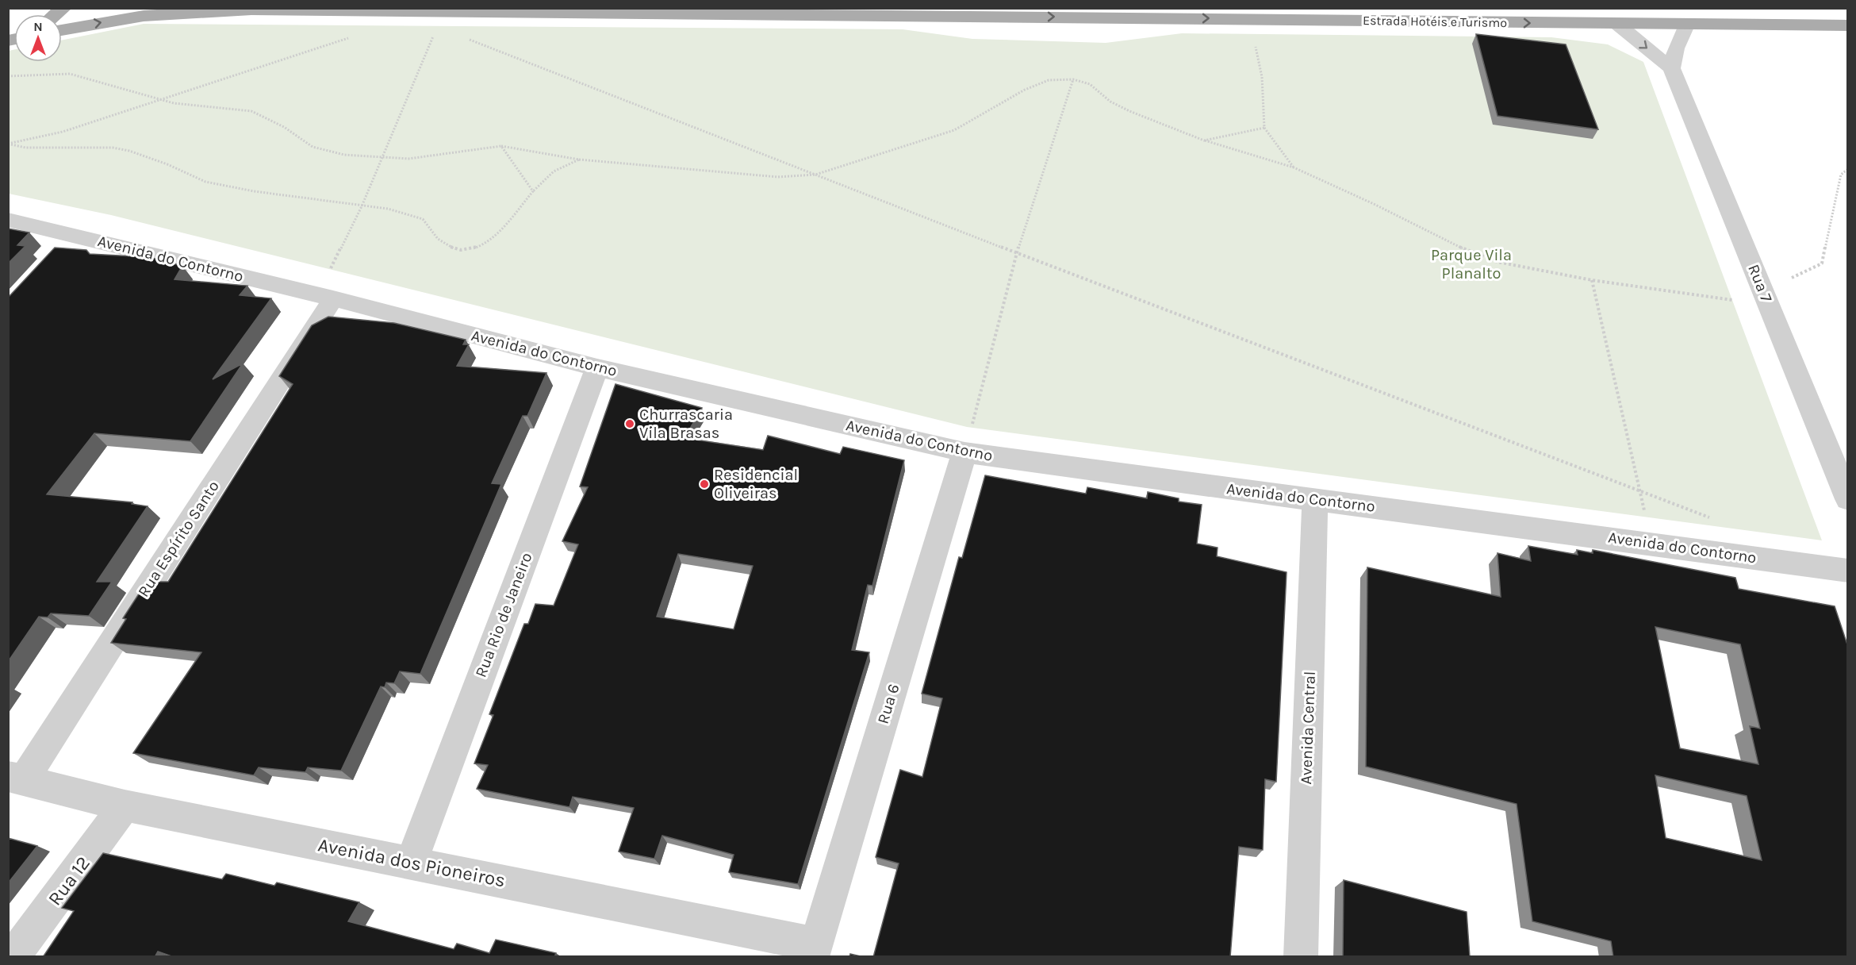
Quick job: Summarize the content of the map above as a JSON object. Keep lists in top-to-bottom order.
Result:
{
  "streets": {
    "main road": ["Estrada Hotéis e Turismo"],
    "street": [
      "Avenida do Contorno",
      "Rua 7",
      "Rua Espírito Santo",
      "Rua Rio de Janeiro",
      "Rua 6",
      "Avenida Central",
      "Avenida dos Pioneiros",
      "Rua 12"
    ]
  },
  "crossings": [
    ["Estrada Hotéis e Turismo", "Rua 7"],
    ["Avenida do Contorno", "Rua Espírito Santo"],
    ["Avenida do Contorno", "Rua Rio de Janeiro"],
    ["Avenida do Contorno", "Rua 6"],
    ["Avenida do Contorno", "Avenida Central"],
    ["Rua Espírito Santo", "Avenida dos Pioneiros"],
    ["Rua Rio de Janeiro", "Avenida dos Pioneiros"],
    ["Rua 6", "Avenida dos Pioneiros"],
    ["Avenida dos Pioneiros", "Rua 12"]
  ],
  "one_way": ["Estrada Hotéis e Turismo"],
  "parks": ["Parque Vila Planalto"],
  "places": ["Churrascaria Vila Brasas", "Residencial Oliveiras"],
  "north": "top"
}
